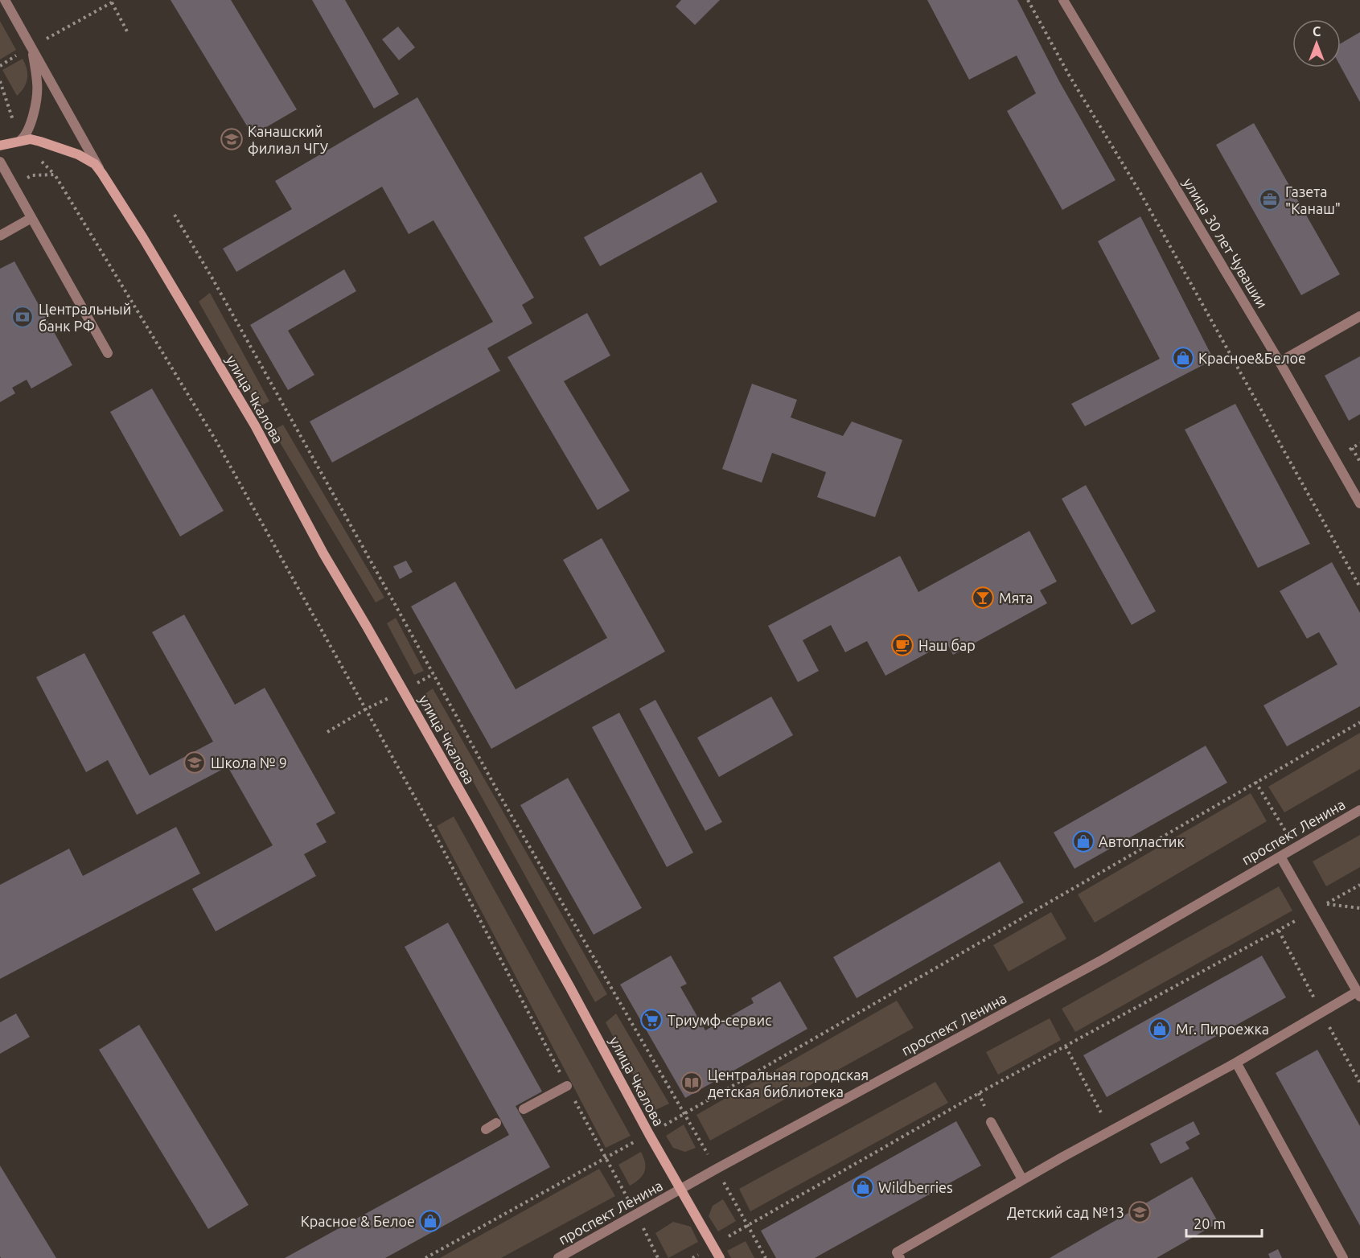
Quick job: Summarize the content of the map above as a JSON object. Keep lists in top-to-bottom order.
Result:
{
  "streets": {
    "main road": ["улица Чкалова"],
    "street": ["улица 30 лет Чувашии", "проспект Ленина"]
  },
  "crossings": [
    ["улица Чкалова", "проспект Ленина"]
  ],
  "places": {
    "school or university": ["Канашский филиал ЧГУ", "Школа № 9", "Детский сад №13"],
    "office": ["Газета \"Канаш\""],
    "bank": ["Центральный банк РФ"],
    "shop": [
      "Красное&Белое",
      "Автопластик",
      "Mr. Пироежка",
      "Wildberries",
      "Красное & Белое"
    ],
    "bar": ["Мята"],
    "cafe": ["Наш бар"],
    "supermarket": ["Триумф-сервис"],
    "library": ["Центральная городская детская библиотека"]
  },
  "scale_bar": "20 m",
  "north": "top"
}
